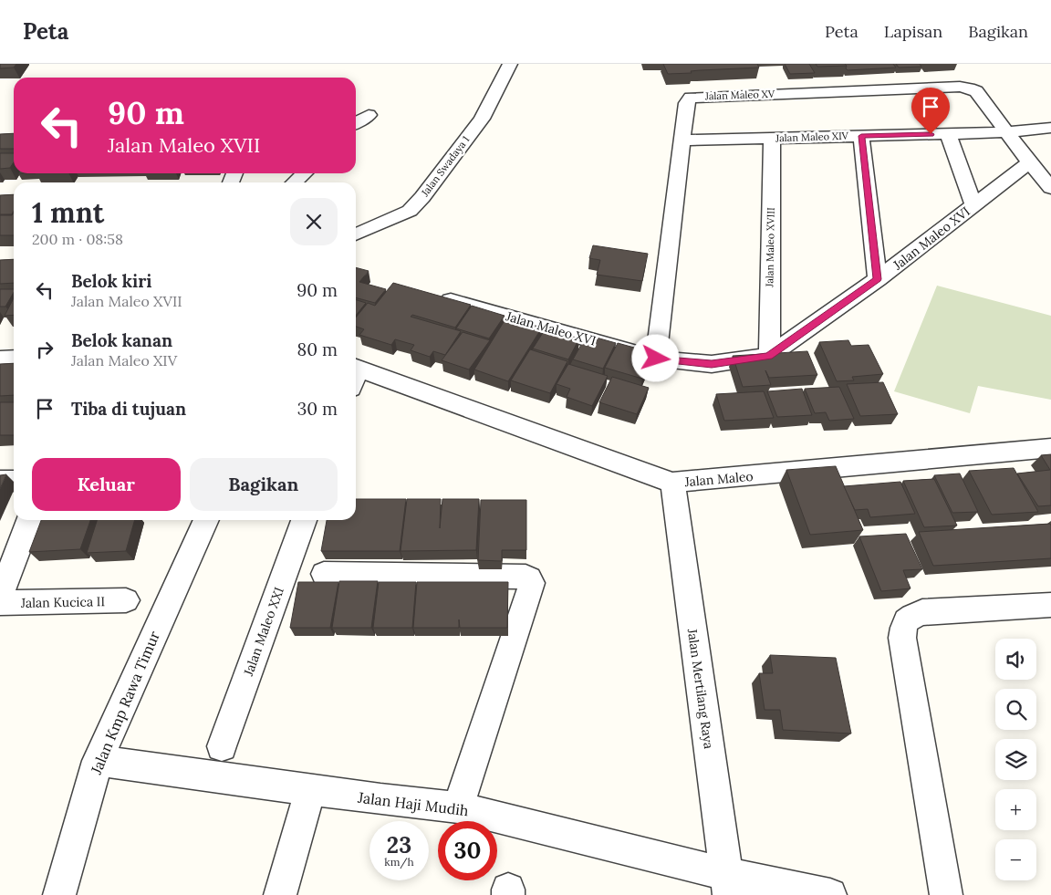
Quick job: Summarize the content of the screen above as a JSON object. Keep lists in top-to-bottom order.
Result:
{
  "streets": {
    "street": [
      "Jalan Maleo XV",
      "Jalan Maleo XIV",
      "Jalan Swadaya 1",
      "Jalan Maleo XVI",
      "Jalan Maleo XVIII",
      "Jalan Maleo",
      "Jalan Kucica II",
      "Jalan Maleo XXI",
      "Jalan Mertilang Raya",
      "Jalan Kmp Rawa Timur",
      "Jalan Haji Mudih"
    ]
  },
  "crossings": [
    ["Jalan Maleo XV", "Jalan Maleo XIV"],
    ["Jalan Maleo XV", "Jalan Maleo XVI"],
    ["Jalan Maleo XIV", "Jalan Maleo XVIII"],
    ["Jalan Maleo XVI", "Jalan Maleo XVIII"],
    ["Jalan Maleo", "Jalan Mertilang Raya"],
    ["Jalan Mertilang Raya", "Jalan Haji Mudih"],
    ["Jalan Kmp Rawa Timur", "Jalan Haji Mudih"]
  ],
  "page": {
    "header": "Peta",
    "nav": ["Peta", "Lapisan", "Bagikan"],
    "turn": ["90 m", "Jalan Maleo XVII"],
    "heading": ["1 mnt", "200 m · 08:58"],
    "list": [
      {
        "name": "Belok kiri",
        "note": "Jalan Maleo XVII",
        "value": "90 m"
      },
      {
        "name": "Belok kanan",
        "note": "Jalan Maleo XIV",
        "value": "80 m"
      },
      {
        "name": "Tiba di tujuan",
        "value": "30 m"
      }
    ],
    "buttons": ["Keluar", "Bagikan"],
    "map_buttons": ["+", "−"],
    "speed": "23 km/h",
    "limit": "30"
  }
}
